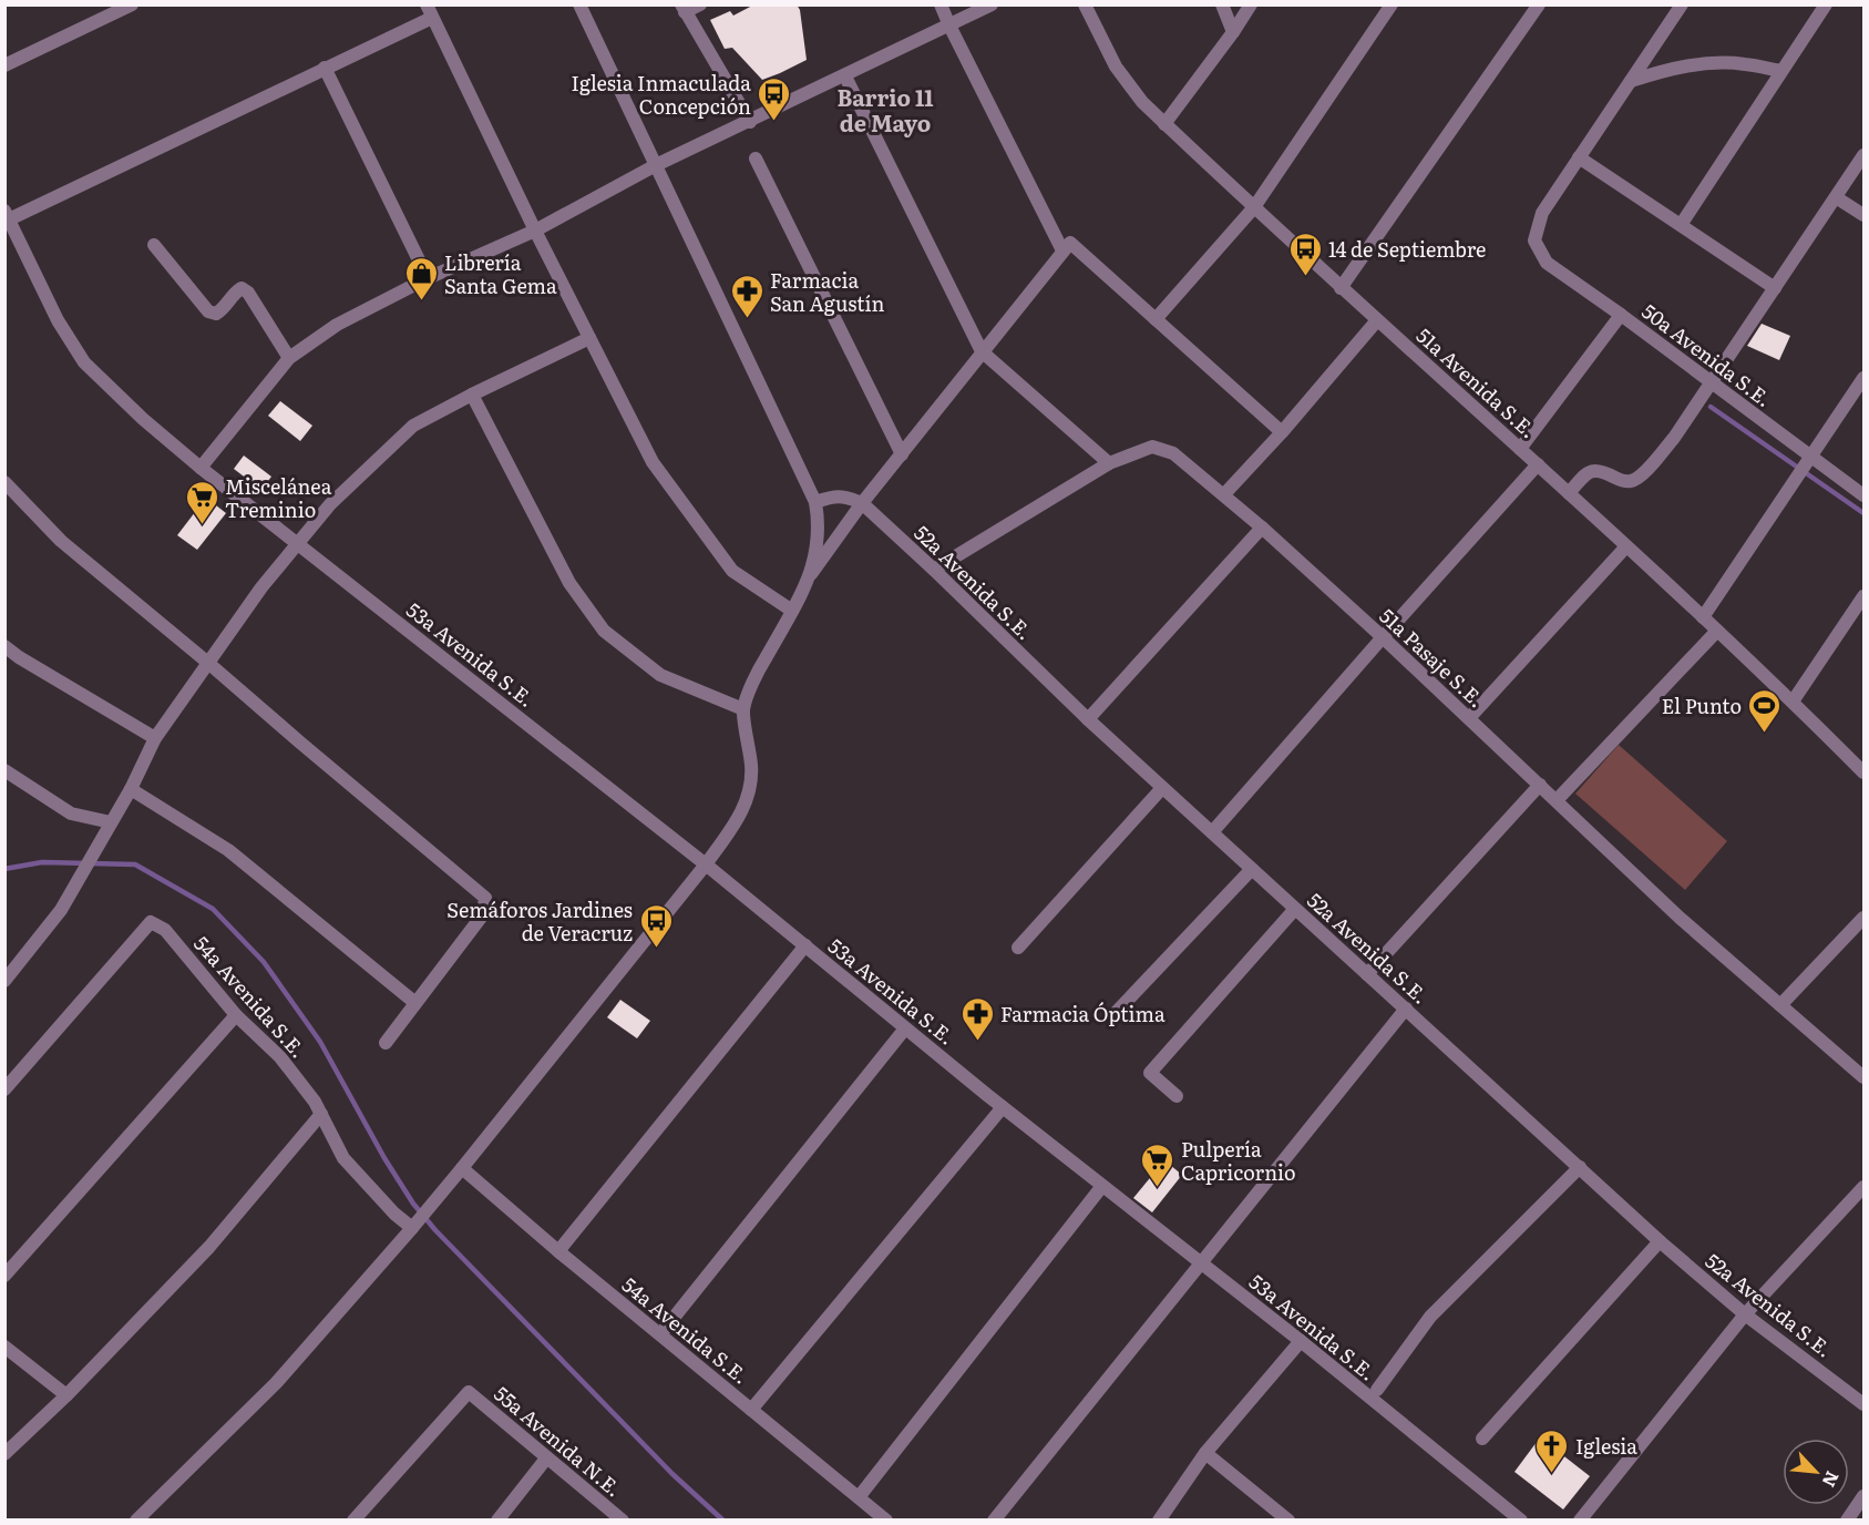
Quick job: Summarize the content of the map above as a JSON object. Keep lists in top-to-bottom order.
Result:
{
  "streets": {
    "street": [
      "50a Avenida S.E.",
      "51a Avenida S.E.",
      "52a Avenida S.E.",
      "53a Avenida S.E.",
      "51a Pasaje S.E.",
      "54a Avenida S.E.",
      "55a Avenida N.E."
    ]
  },
  "crossings": [
    ["52a Avenida S.E.", "51a Pasaje S.E."]
  ],
  "districts": ["Barrio 11 de Mayo"],
  "places": {
    "bus stop": ["Iglesia Inmaculada Concepción", "14 de Septiembre", "Semáforos Jardines de Veracruz"],
    "shop": ["Librería Santa Gema"],
    "pharmacy": ["Farmacia San Agustín", "Farmacia Óptima"],
    "supermarket": ["Miscelánea Treminio", "Pulpería Capricornio"],
    "sports": ["El Punto"],
    "church": ["Iglesia"]
  },
  "north": "bottom right"
}
